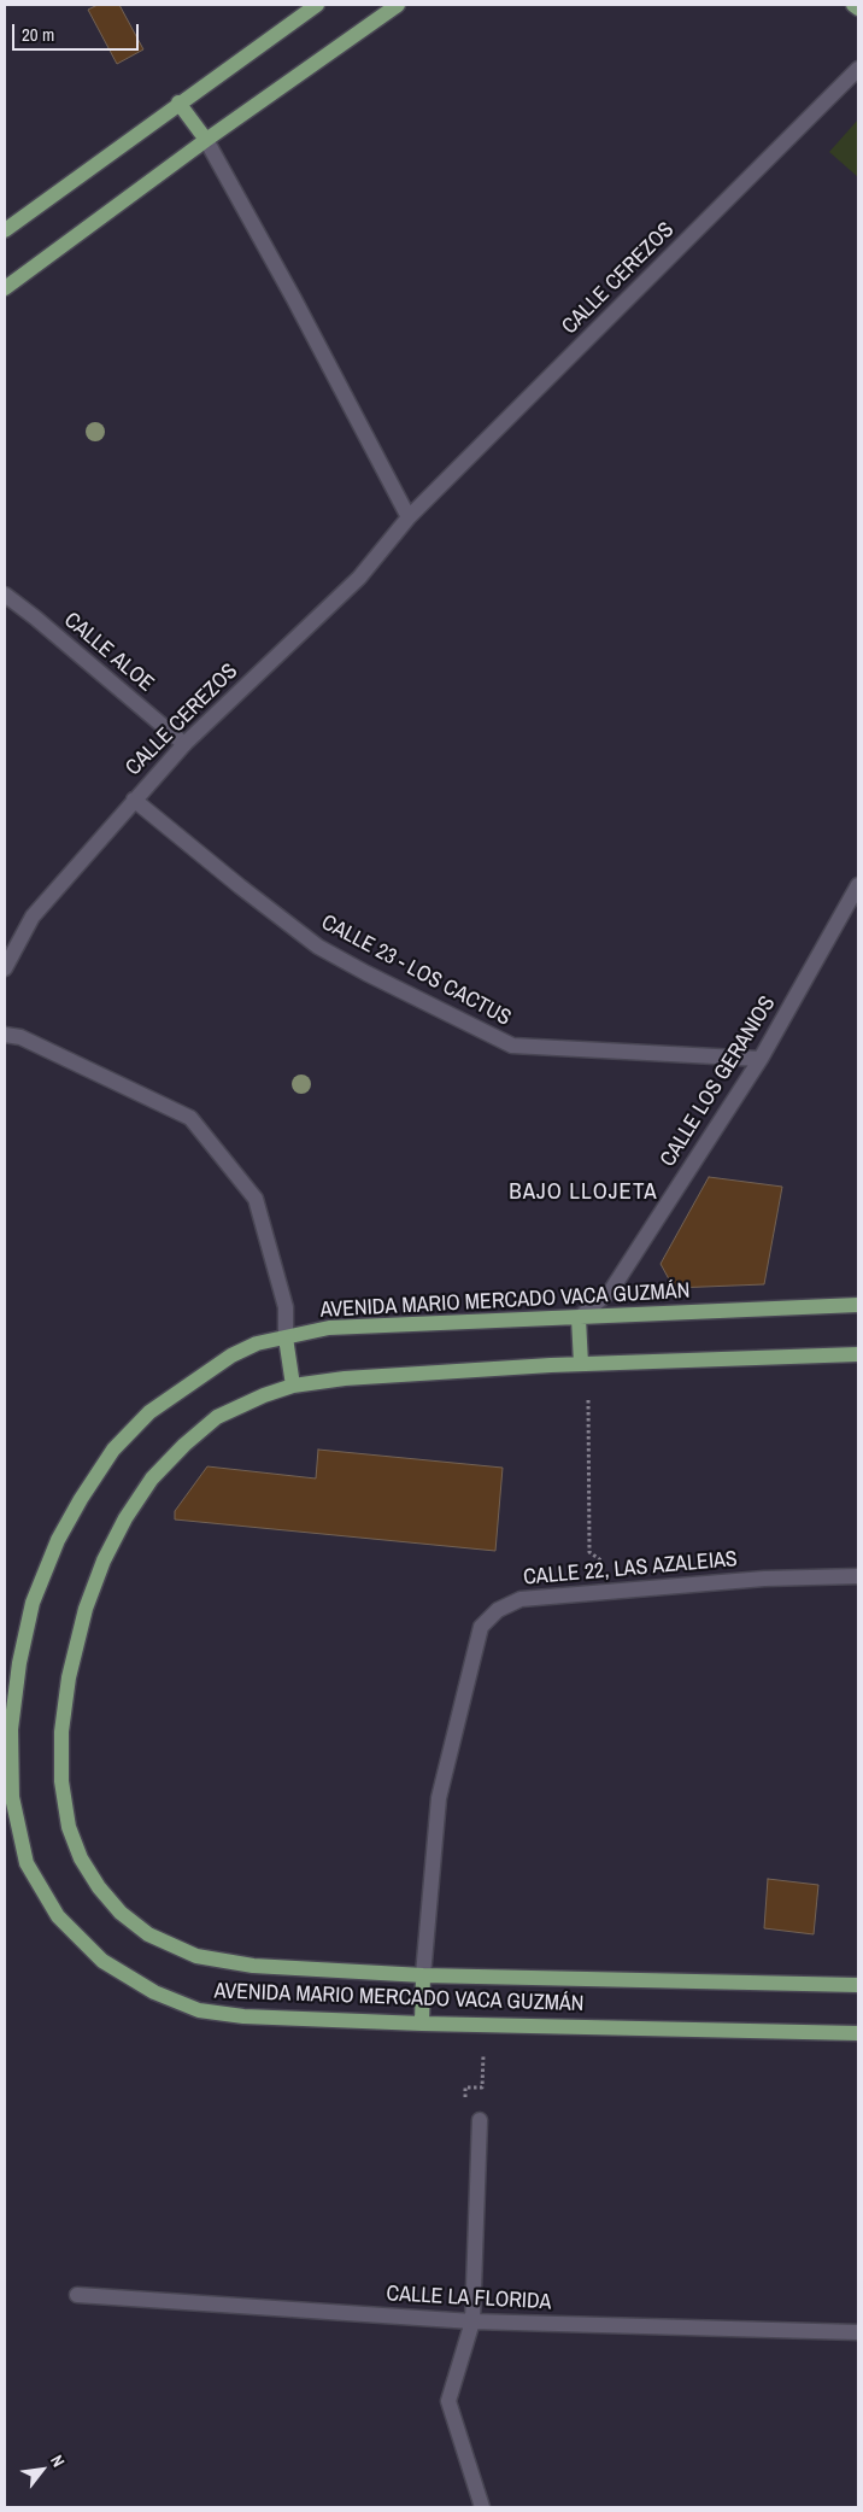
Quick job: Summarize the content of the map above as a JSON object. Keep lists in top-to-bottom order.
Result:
{
  "streets": {
    "main road": ["AVENIDA MARIO MERCADO VACA GUZMÁN"],
    "street": [
      "CALLE CEREZOS",
      "CALLE ALOE",
      "CALLE 23 - LOS CACTUS",
      "CALLE LOS GERANIOS",
      "CALLE 22, LAS AZALEIAS",
      "CALLE LA FLORIDA"
    ]
  },
  "crossings": [
    ["CALLE CEREZOS", "CALLE ALOE"],
    ["CALLE CEREZOS", "CALLE 23 - LOS CACTUS"],
    ["CALLE 23 - LOS CACTUS", "CALLE LOS GERANIOS"],
    ["CALLE LOS GERANIOS", "AVENIDA MARIO MERCADO VACA GUZMÁN"],
    ["AVENIDA MARIO MERCADO VACA GUZMÁN", "CALLE 22, LAS AZALEIAS"]
  ],
  "districts": ["BAJO LLOJETA"],
  "scale_bar": "20 m",
  "north": "top right"
}
